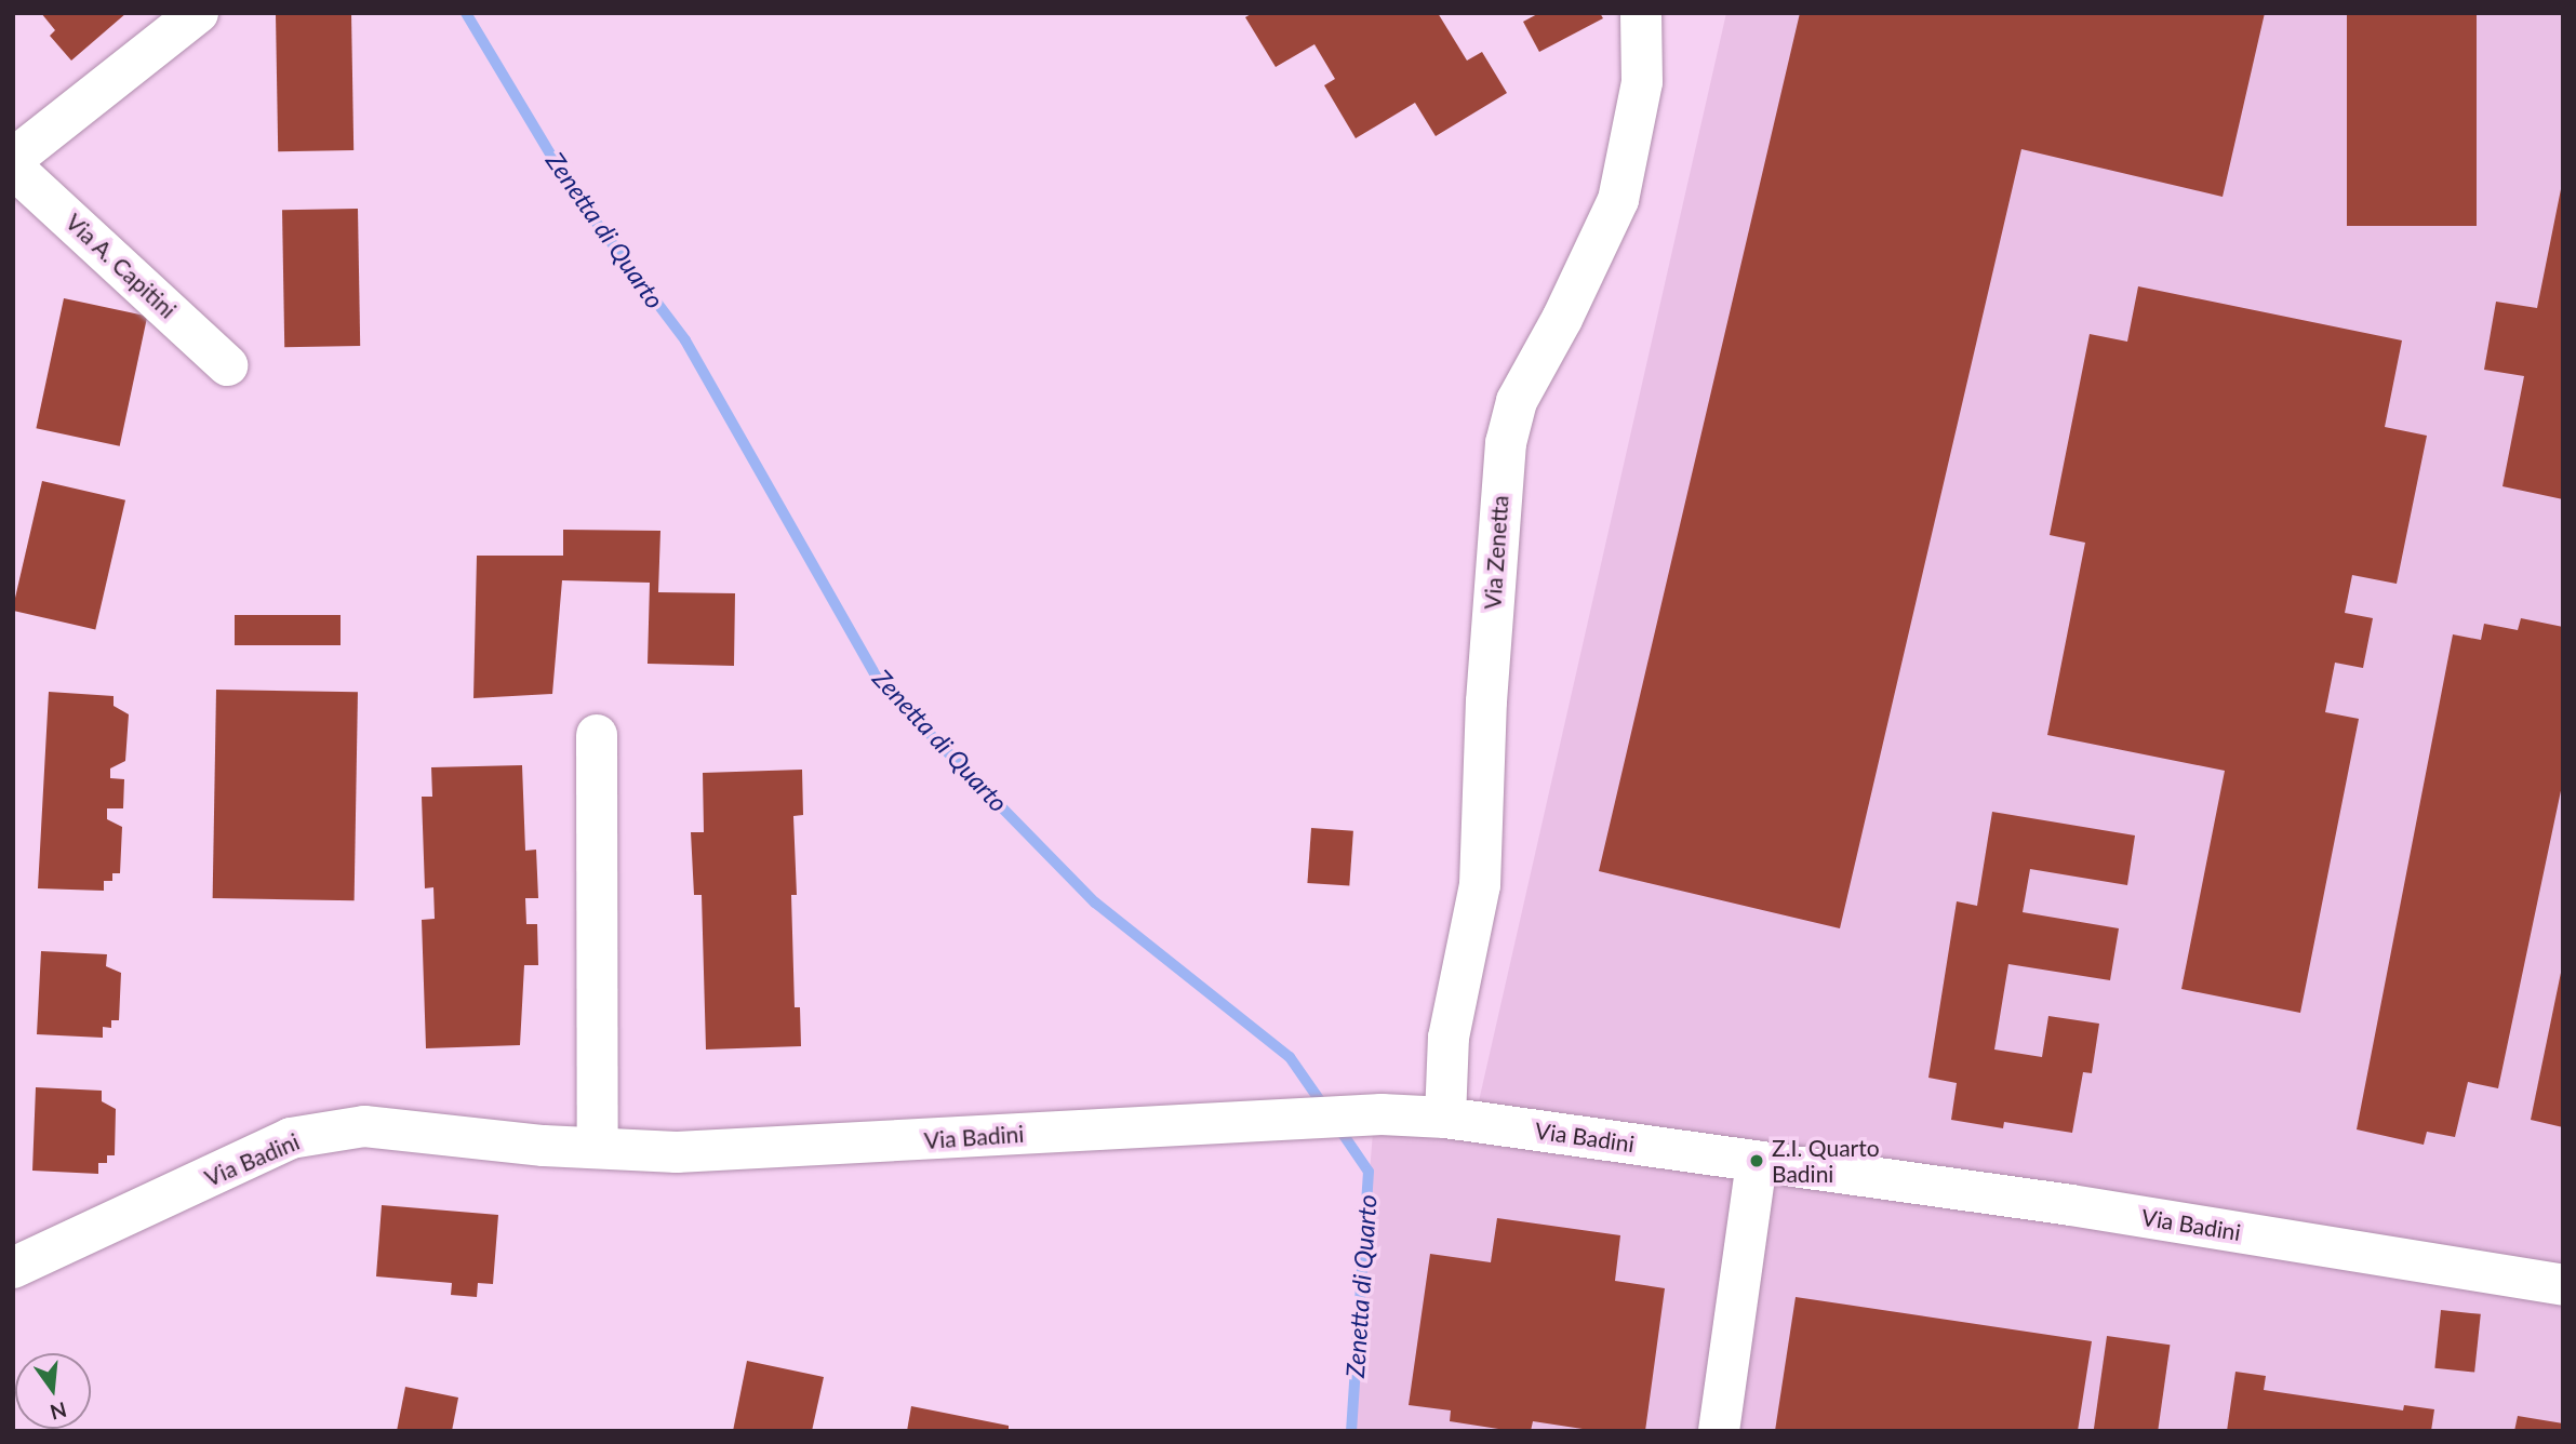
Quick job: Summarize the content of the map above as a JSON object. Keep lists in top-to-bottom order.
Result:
{
  "streets": {
    "street": ["Via A. Capitini", "Via Zenetta", "Via Badini"]
  },
  "crossings": [
    ["Via Zenetta", "Via Badini"]
  ],
  "water": ["Zenetta di Quarto"],
  "places": ["Z.I. Quarto Badini"],
  "north": "bottom"
}
